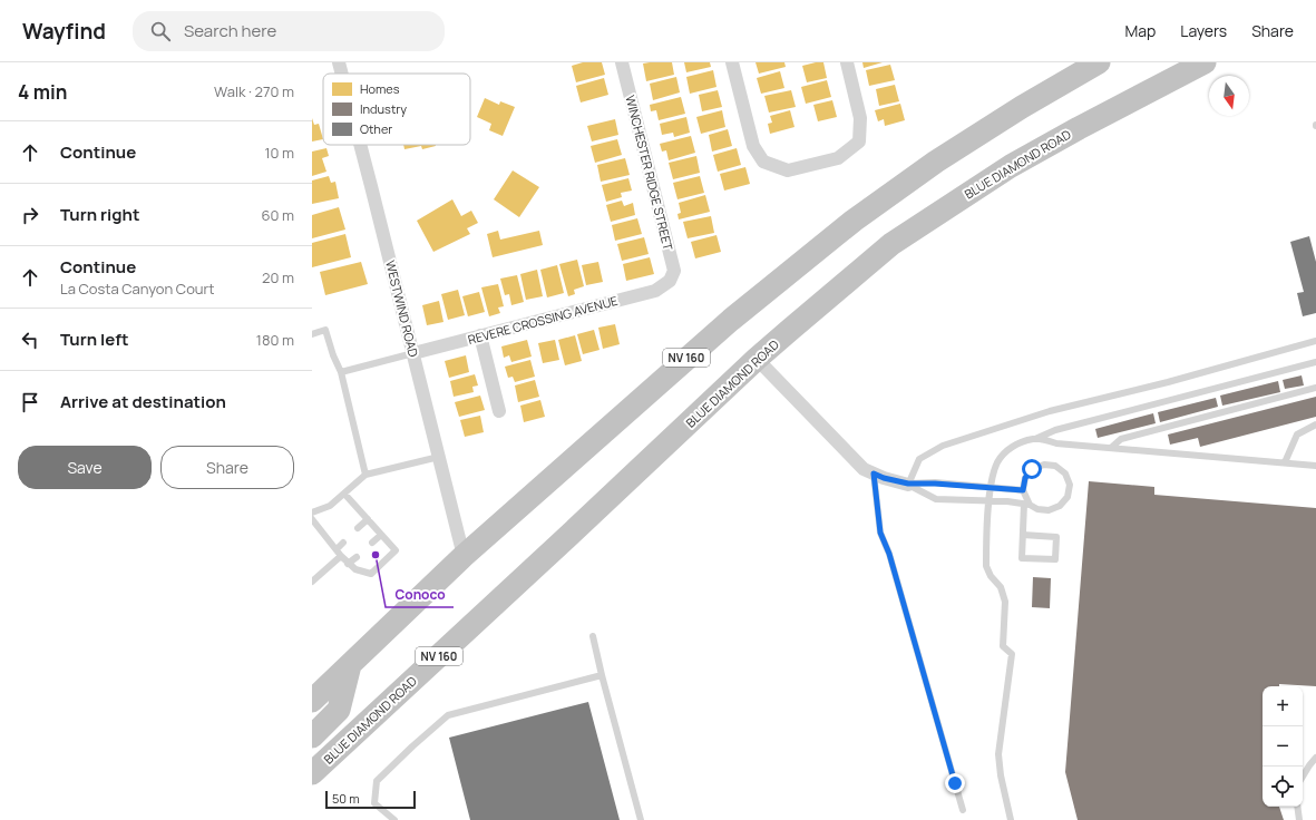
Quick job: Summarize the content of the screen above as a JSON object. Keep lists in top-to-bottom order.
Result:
{
  "streets": {
    "highway": ["BLUE DIAMOND ROAD", "NV 160"],
    "street": ["WINCHESTER RIDGE STREET", "WESTWIND ROAD", "REVERE CROSSING AVENUE"]
  },
  "crossings": [
    ["WINCHESTER RIDGE STREET", "REVERE CROSSING AVENUE"],
    ["WESTWIND ROAD", "REVERE CROSSING AVENUE"],
    ["WESTWIND ROAD", "NV 160"]
  ],
  "places": ["Conoco"],
  "legend": ["Homes", "Industry", "Other"],
  "scale_bar": "50 m",
  "north": "bottom",
  "page": {
    "header": "Wayfind",
    "search": "Search here",
    "nav": ["Map", "Layers", "Share"],
    "heading": ["4 min", "Walk · 270 m"],
    "list": [
      ["Continue", "10 m"],
      ["Turn right", "60 m"],
      ["Continue", "La Costa Canyon Court", "20 m"],
      ["Turn left", "180 m"],
      "Arrive at destination"
    ],
    "buttons": ["Save", "Share"],
    "map_buttons": ["+", "−"],
    "scale": "50 m"
  }
}
